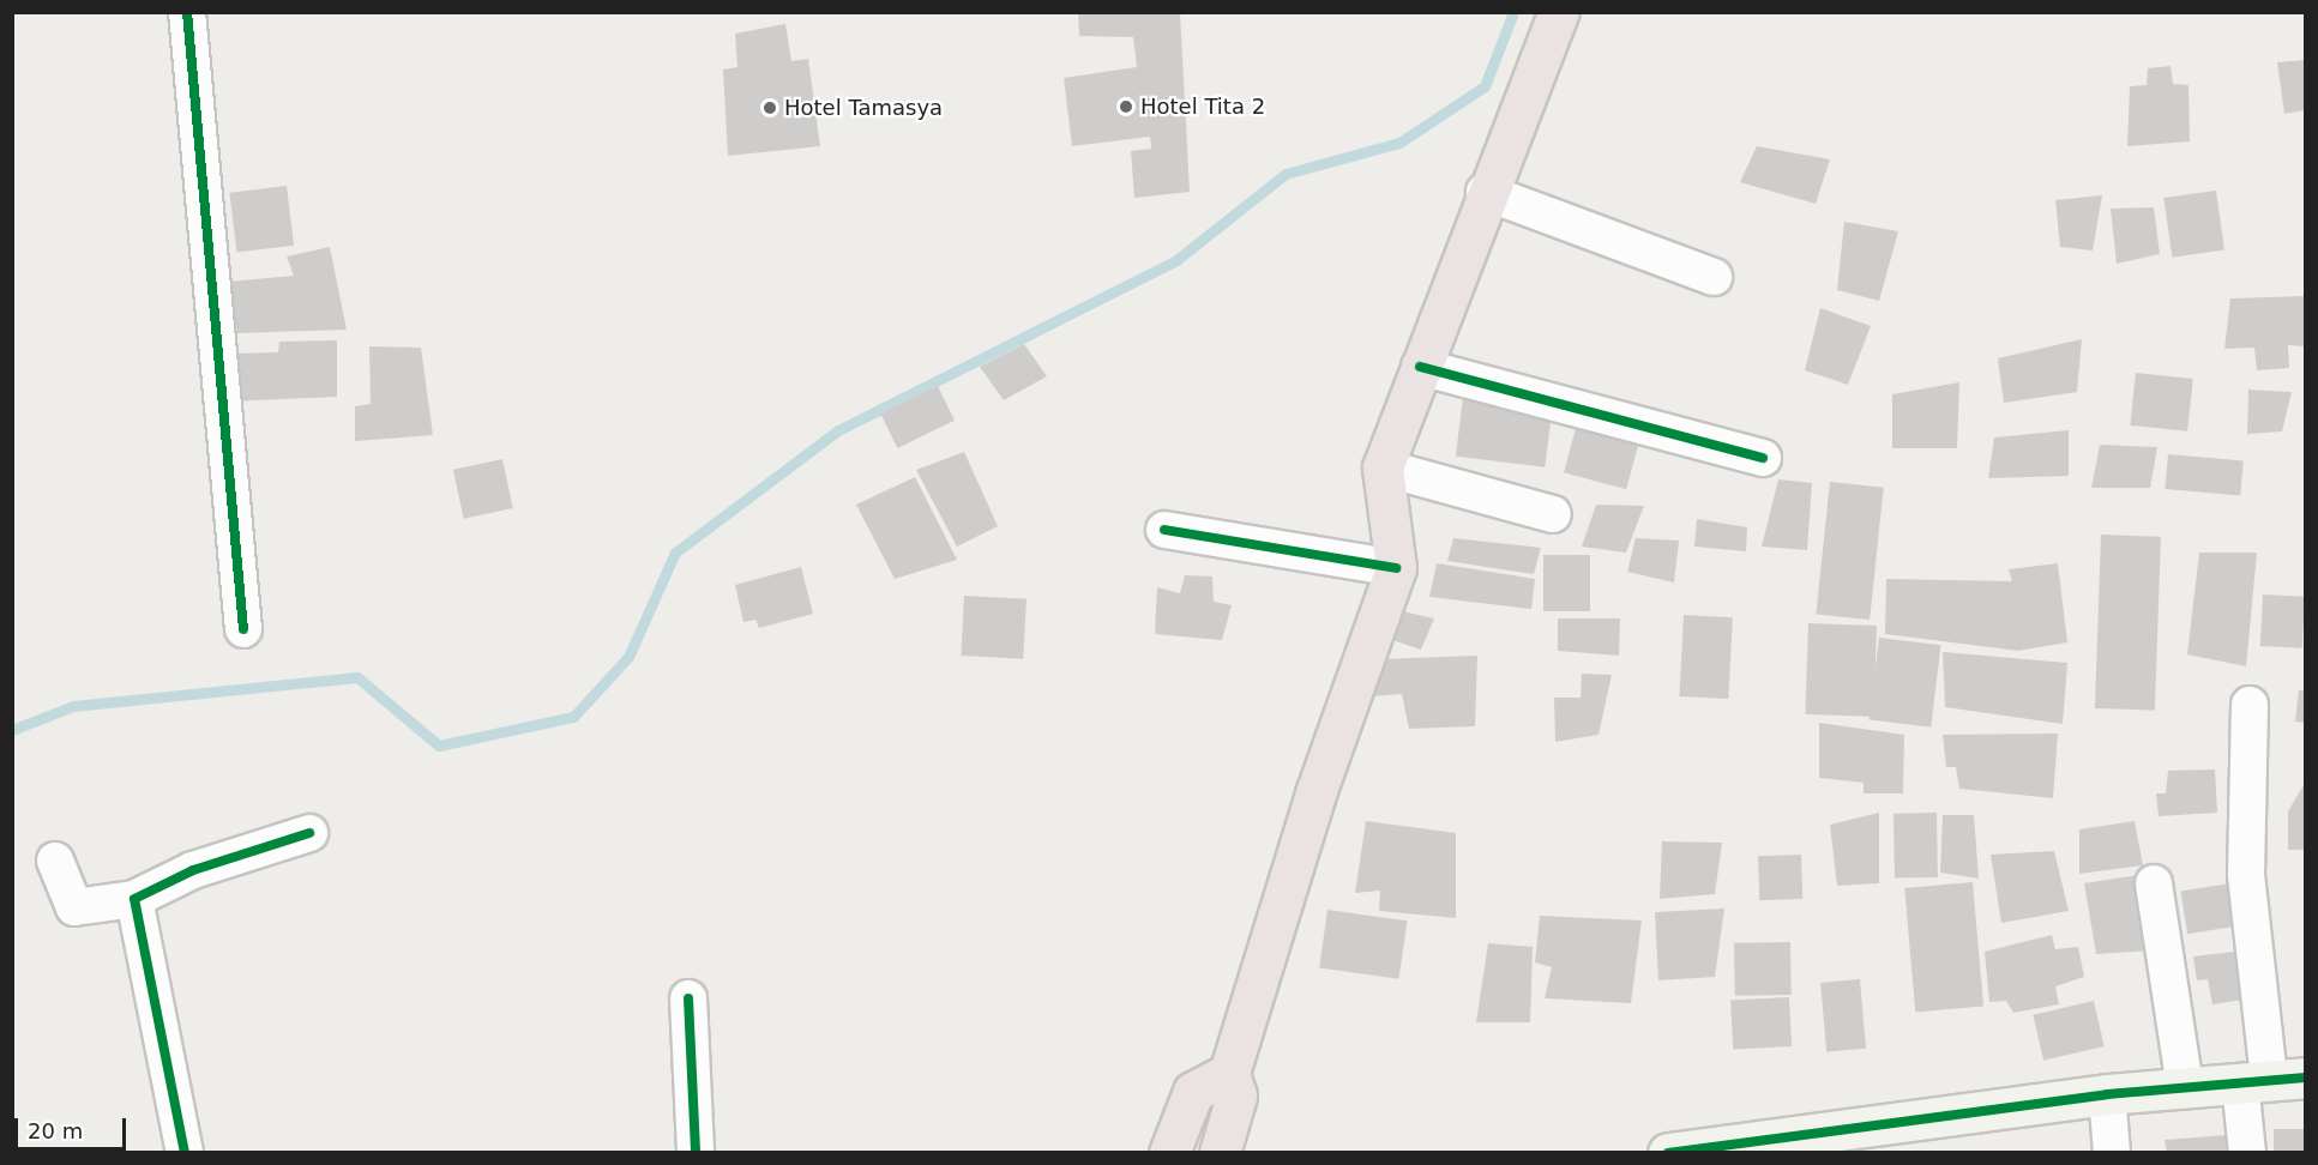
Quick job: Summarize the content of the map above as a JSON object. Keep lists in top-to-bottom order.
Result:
{
  "places": ["Hotel Tita 2", "Hotel Tamasya"],
  "scale_bar": "20 m"
}
